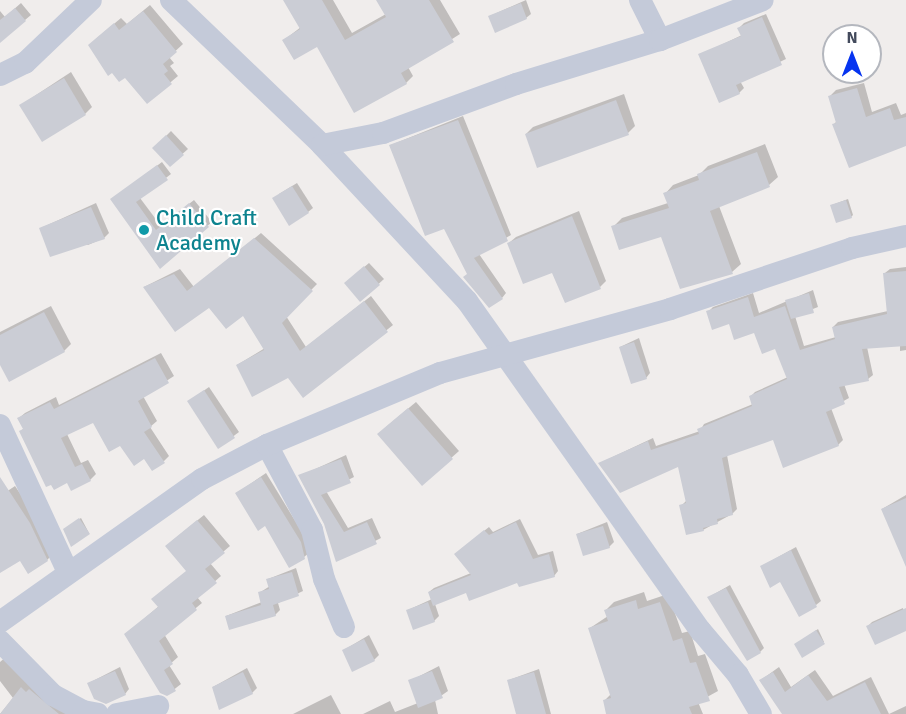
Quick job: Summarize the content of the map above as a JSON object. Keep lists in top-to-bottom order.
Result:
{
  "places": ["Child Craft Academy"],
  "north": "top"
}
